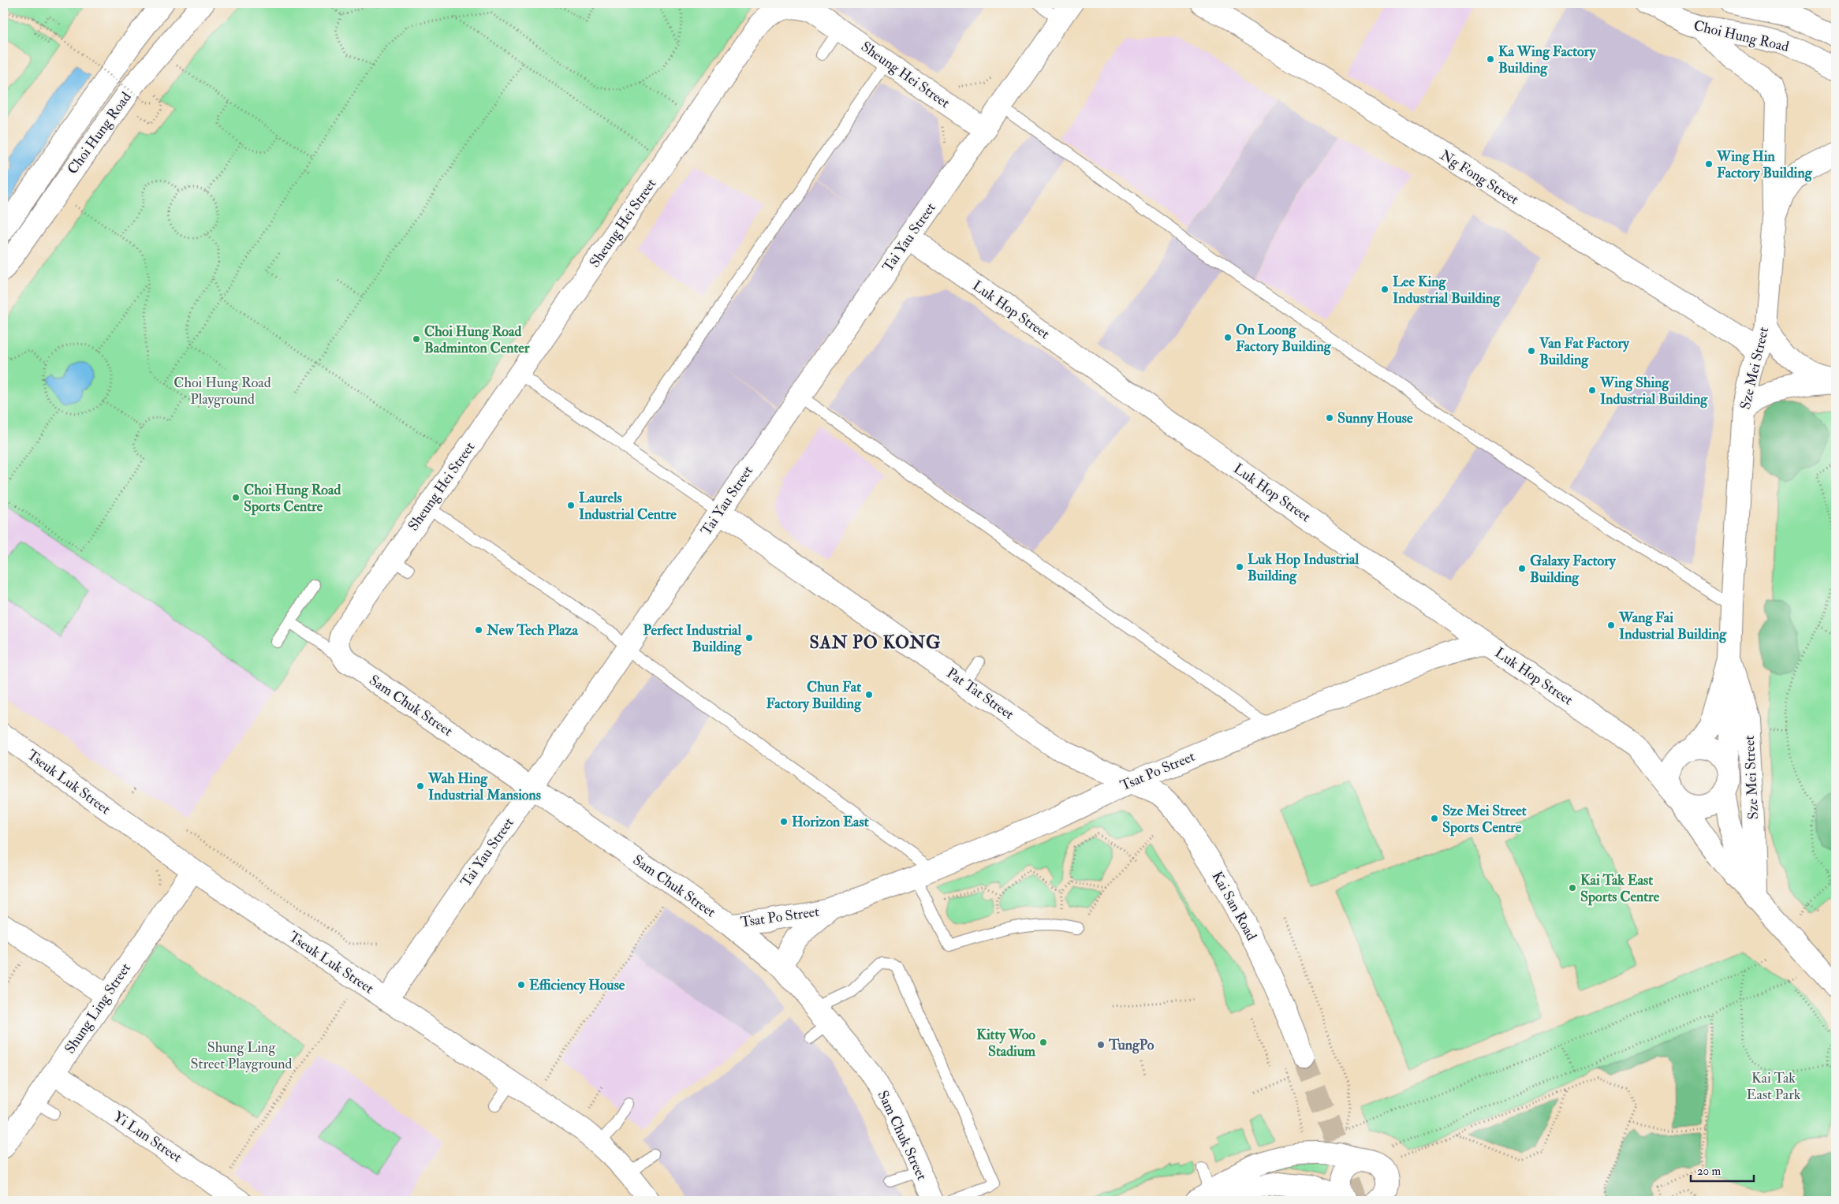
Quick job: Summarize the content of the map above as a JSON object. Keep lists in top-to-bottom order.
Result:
{
  "streets": {
    "street": [
      "Choi Hung Road",
      "Sheung Hei Street",
      "Ng Fong Street",
      "Tai Yau Street",
      "Luk Hop Street",
      "Sze Mei Street",
      "Pat Tat Street",
      "Sam Chuk Street",
      "Tsat Po Street",
      "Tseuk Luk Street",
      "Kai San Road",
      "Shung Ling Street",
      "Yi Lun Street"
    ]
  },
  "crossings": [
    ["Sheung Hei Street", "Tai Yau Street"],
    ["Sheung Hei Street", "Sam Chuk Street"],
    ["Ng Fong Street", "Sze Mei Street"],
    ["Tai Yau Street", "Luk Hop Street"],
    ["Tai Yau Street", "Pat Tat Street"],
    ["Tai Yau Street", "Sam Chuk Street"],
    ["Tai Yau Street", "Tseuk Luk Street"],
    ["Luk Hop Street", "Sze Mei Street"],
    ["Luk Hop Street", "Tsat Po Street"],
    ["Pat Tat Street", "Tsat Po Street"],
    ["Pat Tat Street", "Kai San Road"],
    ["Sam Chuk Street", "Tsat Po Street"],
    ["Tsat Po Street", "Kai San Road"],
    ["Tseuk Luk Street", "Shung Ling Street"],
    ["Shung Ling Street", "Yi Lun Street"]
  ],
  "districts": ["SAN PO KONG"],
  "parks": ["Choi Hung Road Playground", "Shung Ling Street Playground", "Kai Tak East Park"],
  "places": [
    "Ka Wing Factory Building",
    "Wing Hin Factory Building",
    "Lee King Industrial Building",
    "On Loong Factory Building",
    "Choi Hung Road Badminton Center",
    "Van Fat Factory Building",
    "Wing Shing Industrial Building",
    "Sunny House",
    "Choi Hung Road Sports Centre",
    "Laurels Industrial Centre",
    "Luk Hop Industrial Building",
    "Galaxy Factory Building",
    "Wang Fai Industrial Building",
    "New Tech Plaza",
    "Perfect Industrial Building",
    "Chun Fat Factory Building",
    "Wah Hing Industrial Mansions",
    "Sze Mei Street Sports Centre",
    "Horizon East",
    "Kai Tak East Sports Centre",
    "Efficiency House",
    "Kitty Woo Stadium",
    "TungPo"
  ],
  "scale_bar": "20 m"
}
